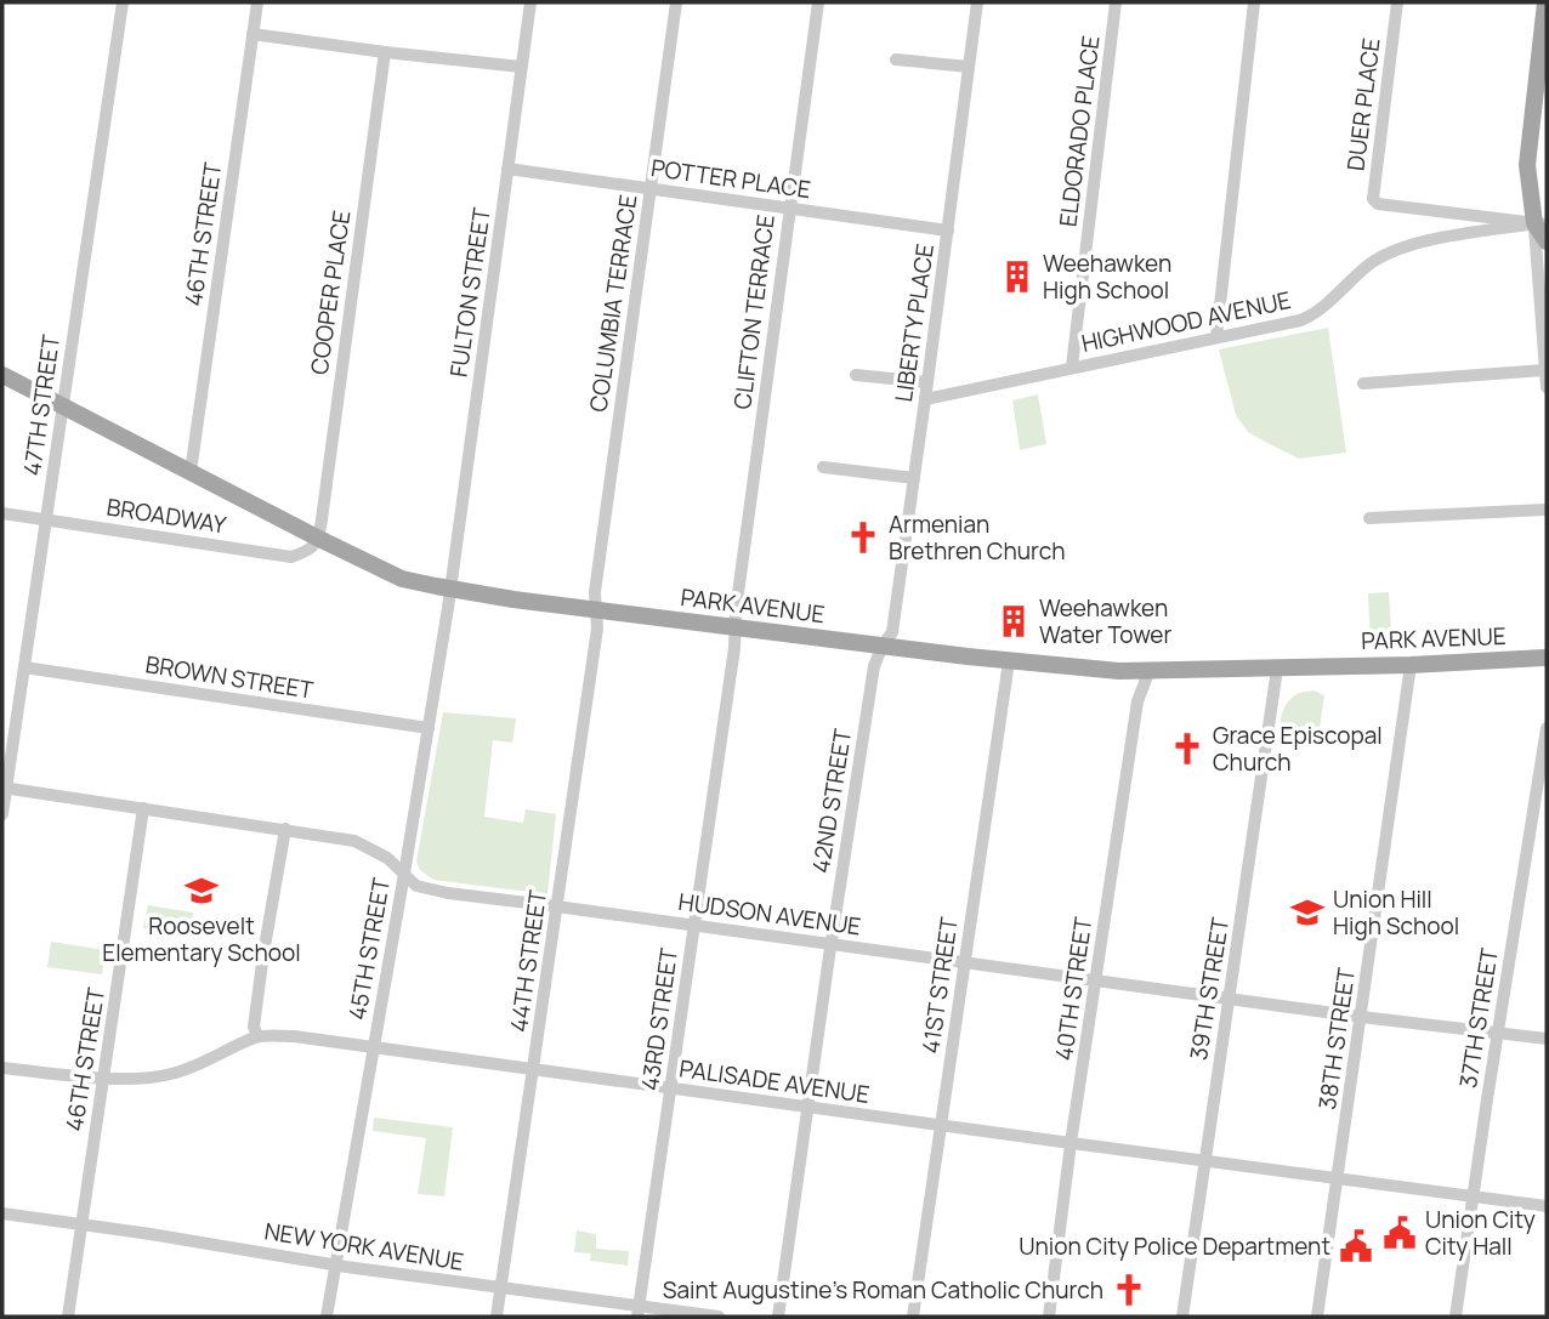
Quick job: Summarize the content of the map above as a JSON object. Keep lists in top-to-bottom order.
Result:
{
  "streets": {
    "main road": ["PARK AVENUE"],
    "street": [
      "DUER PLACE",
      "ELDORADO PLACE",
      "POTTER PLACE",
      "46TH STREET",
      "COOPER PLACE",
      "FULTON STREET",
      "COLUMBIA TERRACE",
      "CLIFTON TERRACE",
      "HIGHWOOD AVENUE",
      "LIBERTY PLACE",
      "47TH STREET",
      "BROADWAY",
      "BROWN STREET",
      "42ND STREET",
      "HUDSON AVENUE",
      "45TH STREET",
      "44TH STREET",
      "41ST STREET",
      "40TH STREET",
      "39TH STREET",
      "37TH STREET",
      "43RD STREET",
      "38TH STREET",
      "PALISADE AVENUE",
      "NEW YORK AVENUE"
    ]
  },
  "crossings": [
    ["DUER PLACE", "HIGHWOOD AVENUE"],
    ["ELDORADO PLACE", "HIGHWOOD AVENUE"],
    ["POTTER PLACE", "FULTON STREET"],
    ["POTTER PLACE", "COLUMBIA TERRACE"],
    ["POTTER PLACE", "CLIFTON TERRACE"],
    ["POTTER PLACE", "LIBERTY PLACE"],
    ["46TH STREET", "PARK AVENUE"],
    ["46TH STREET", "HUDSON AVENUE"],
    ["46TH STREET", "PALISADE AVENUE"],
    ["46TH STREET", "NEW YORK AVENUE"],
    ["COOPER PLACE", "BROADWAY"],
    ["COOPER PLACE", "PARK AVENUE"],
    ["FULTON STREET", "PARK AVENUE"],
    ["FULTON STREET", "45TH STREET"],
    ["COLUMBIA TERRACE", "PARK AVENUE"],
    ["COLUMBIA TERRACE", "44TH STREET"],
    ["CLIFTON TERRACE", "PARK AVENUE"],
    ["CLIFTON TERRACE", "43RD STREET"],
    ["HIGHWOOD AVENUE", "LIBERTY PLACE"],
    ["LIBERTY PLACE", "PARK AVENUE"],
    ["LIBERTY PLACE", "42ND STREET"],
    ["47TH STREET", "BROADWAY"],
    ["47TH STREET", "PARK AVENUE"],
    ["47TH STREET", "BROWN STREET"],
    ["47TH STREET", "HUDSON AVENUE"],
    ["BROADWAY", "PARK AVENUE"],
    ["PARK AVENUE", "42ND STREET"],
    ["PARK AVENUE", "45TH STREET"],
    ["PARK AVENUE", "44TH STREET"],
    ["PARK AVENUE", "41ST STREET"],
    ["PARK AVENUE", "40TH STREET"],
    ["PARK AVENUE", "39TH STREET"],
    ["PARK AVENUE", "43RD STREET"],
    ["PARK AVENUE", "38TH STREET"],
    ["BROWN STREET", "45TH STREET"],
    ["42ND STREET", "HUDSON AVENUE"],
    ["42ND STREET", "PALISADE AVENUE"],
    ["HUDSON AVENUE", "45TH STREET"],
    ["HUDSON AVENUE", "44TH STREET"],
    ["HUDSON AVENUE", "41ST STREET"],
    ["HUDSON AVENUE", "40TH STREET"],
    ["HUDSON AVENUE", "39TH STREET"],
    ["HUDSON AVENUE", "37TH STREET"],
    ["HUDSON AVENUE", "43RD STREET"],
    ["HUDSON AVENUE", "38TH STREET"],
    ["45TH STREET", "PALISADE AVENUE"],
    ["45TH STREET", "NEW YORK AVENUE"],
    ["44TH STREET", "PALISADE AVENUE"],
    ["44TH STREET", "NEW YORK AVENUE"],
    ["41ST STREET", "PALISADE AVENUE"],
    ["40TH STREET", "PALISADE AVENUE"],
    ["39TH STREET", "PALISADE AVENUE"],
    ["37TH STREET", "PALISADE AVENUE"],
    ["43RD STREET", "PALISADE AVENUE"],
    ["43RD STREET", "NEW YORK AVENUE"],
    ["38TH STREET", "PALISADE AVENUE"]
  ],
  "places": {
    "building": ["Weehawken High School", "Weehawken Water Tower"],
    "church": ["Armenian Brethren Church", "Grace Episcopal Church", "Saint Augustine's Roman Catholic Church"],
    "school or university": ["Roosevelt Elementary School", "Union Hill High School"],
    "public building": ["Union City City Hall", "Union City Police Department"]
  }
}
